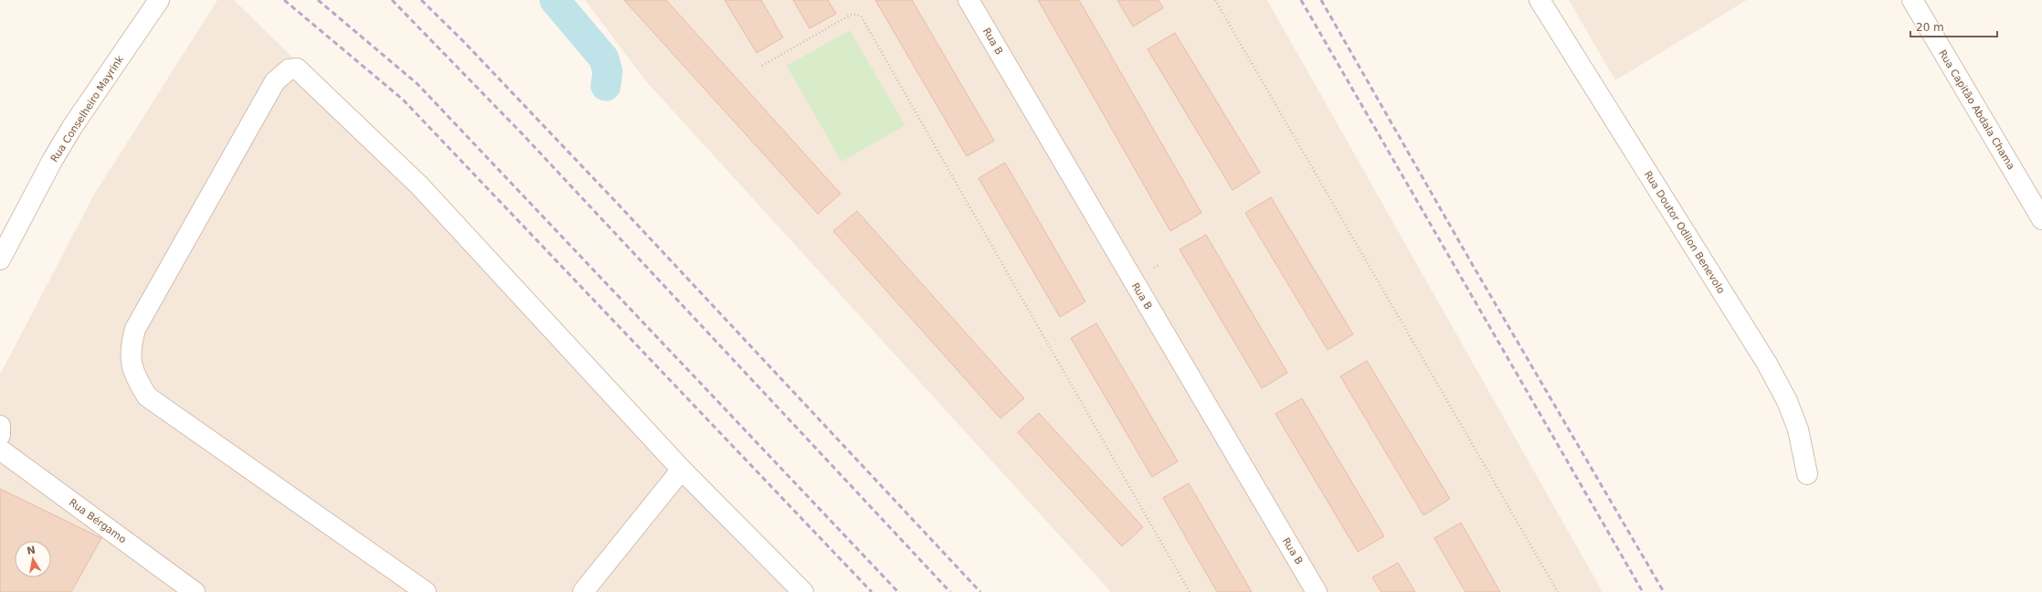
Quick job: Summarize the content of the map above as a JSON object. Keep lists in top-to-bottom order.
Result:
{
  "streets": {
    "street": [
      "Rua B",
      "Rua Conselheiro Mayrink",
      "Rua Capitão Abdala Chama",
      "Rua Doutor Odilon Benevolo",
      "Rua Bérgamo"
    ]
  },
  "scale_bar": "20 m",
  "north": "top"
}
